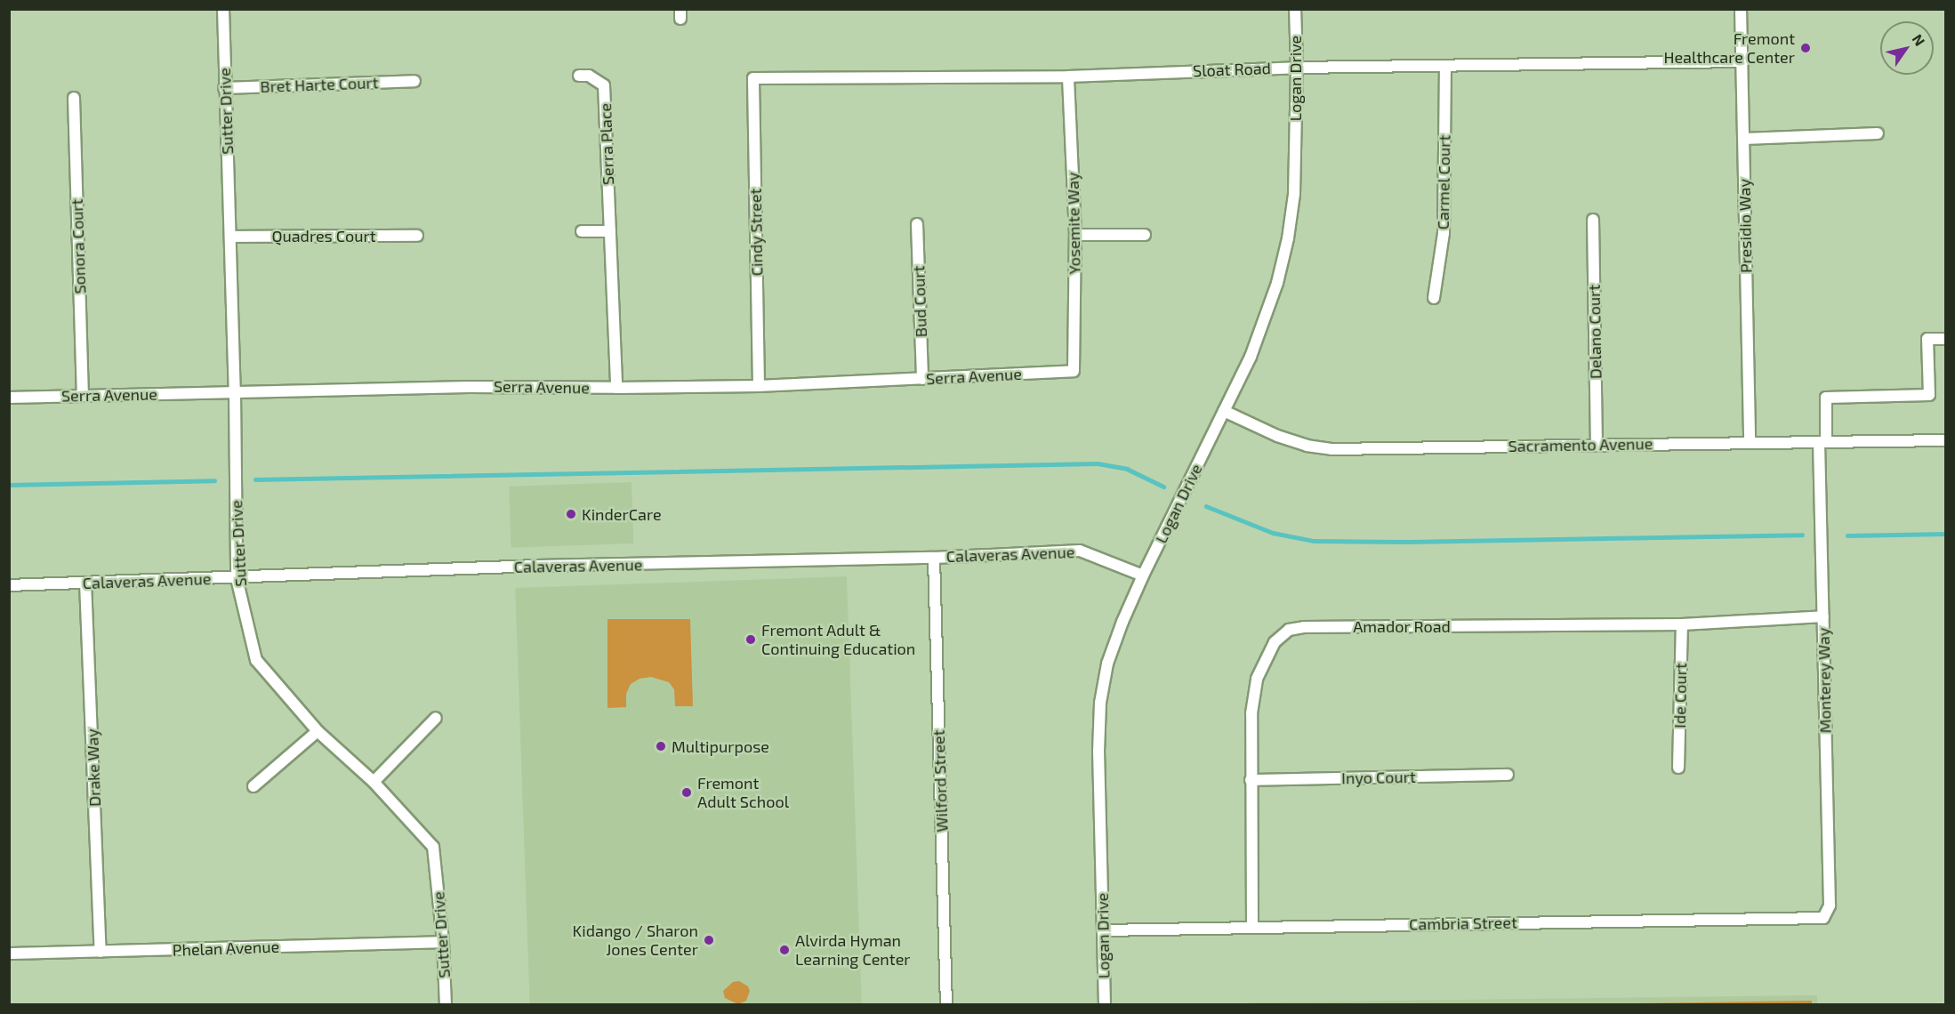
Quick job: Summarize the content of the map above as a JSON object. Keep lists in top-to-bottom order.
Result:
{
  "streets": {
    "street": [
      "Sloat Road",
      "Logan Drive",
      "Bret Harte Court",
      "Sutter Drive",
      "Serra Place",
      "Carmel Court",
      "Yosemite Way",
      "Presidio Way",
      "Cindy Street",
      "Quadres Court",
      "Sonora Court",
      "Bud Court",
      "Delano Court",
      "Serra Avenue",
      "Sacramento Avenue",
      "Calaveras Avenue",
      "Amador Road",
      "Monterey Way",
      "Ide Court",
      "Drake Way",
      "Inyo Court",
      "Wilford Street",
      "Cambria Street",
      "Phelan Avenue"
    ]
  },
  "crossings": [
    ["Sloat Road", "Logan Drive"],
    ["Sloat Road", "Carmel Court"],
    ["Sloat Road", "Yosemite Way"],
    ["Sloat Road", "Presidio Way"],
    ["Sloat Road", "Cindy Street"],
    ["Logan Drive", "Sacramento Avenue"],
    ["Logan Drive", "Calaveras Avenue"],
    ["Logan Drive", "Cambria Street"],
    ["Bret Harte Court", "Sutter Drive"],
    ["Sutter Drive", "Quadres Court"],
    ["Sutter Drive", "Serra Avenue"],
    ["Sutter Drive", "Calaveras Avenue"],
    ["Sutter Drive", "Phelan Avenue"],
    ["Serra Place", "Serra Avenue"],
    ["Yosemite Way", "Serra Avenue"],
    ["Presidio Way", "Sacramento Avenue"],
    ["Cindy Street", "Serra Avenue"],
    ["Sonora Court", "Serra Avenue"],
    ["Bud Court", "Serra Avenue"],
    ["Delano Court", "Sacramento Avenue"],
    ["Sacramento Avenue", "Monterey Way"],
    ["Calaveras Avenue", "Drake Way"],
    ["Calaveras Avenue", "Wilford Street"],
    ["Amador Road", "Monterey Way"],
    ["Amador Road", "Ide Court"],
    ["Amador Road", "Inyo Court"],
    ["Amador Road", "Cambria Street"],
    ["Monterey Way", "Cambria Street"],
    ["Drake Way", "Phelan Avenue"]
  ],
  "places": [
    "Fremont Healthcare Center",
    "KinderCare",
    "Fremont Adult & Continuing Education",
    "Multipurpose",
    "Fremont Adult School",
    "Kidango / Sharon Jones Center",
    "Alvirda Hyman Learning Center"
  ],
  "north": "top right"
}
